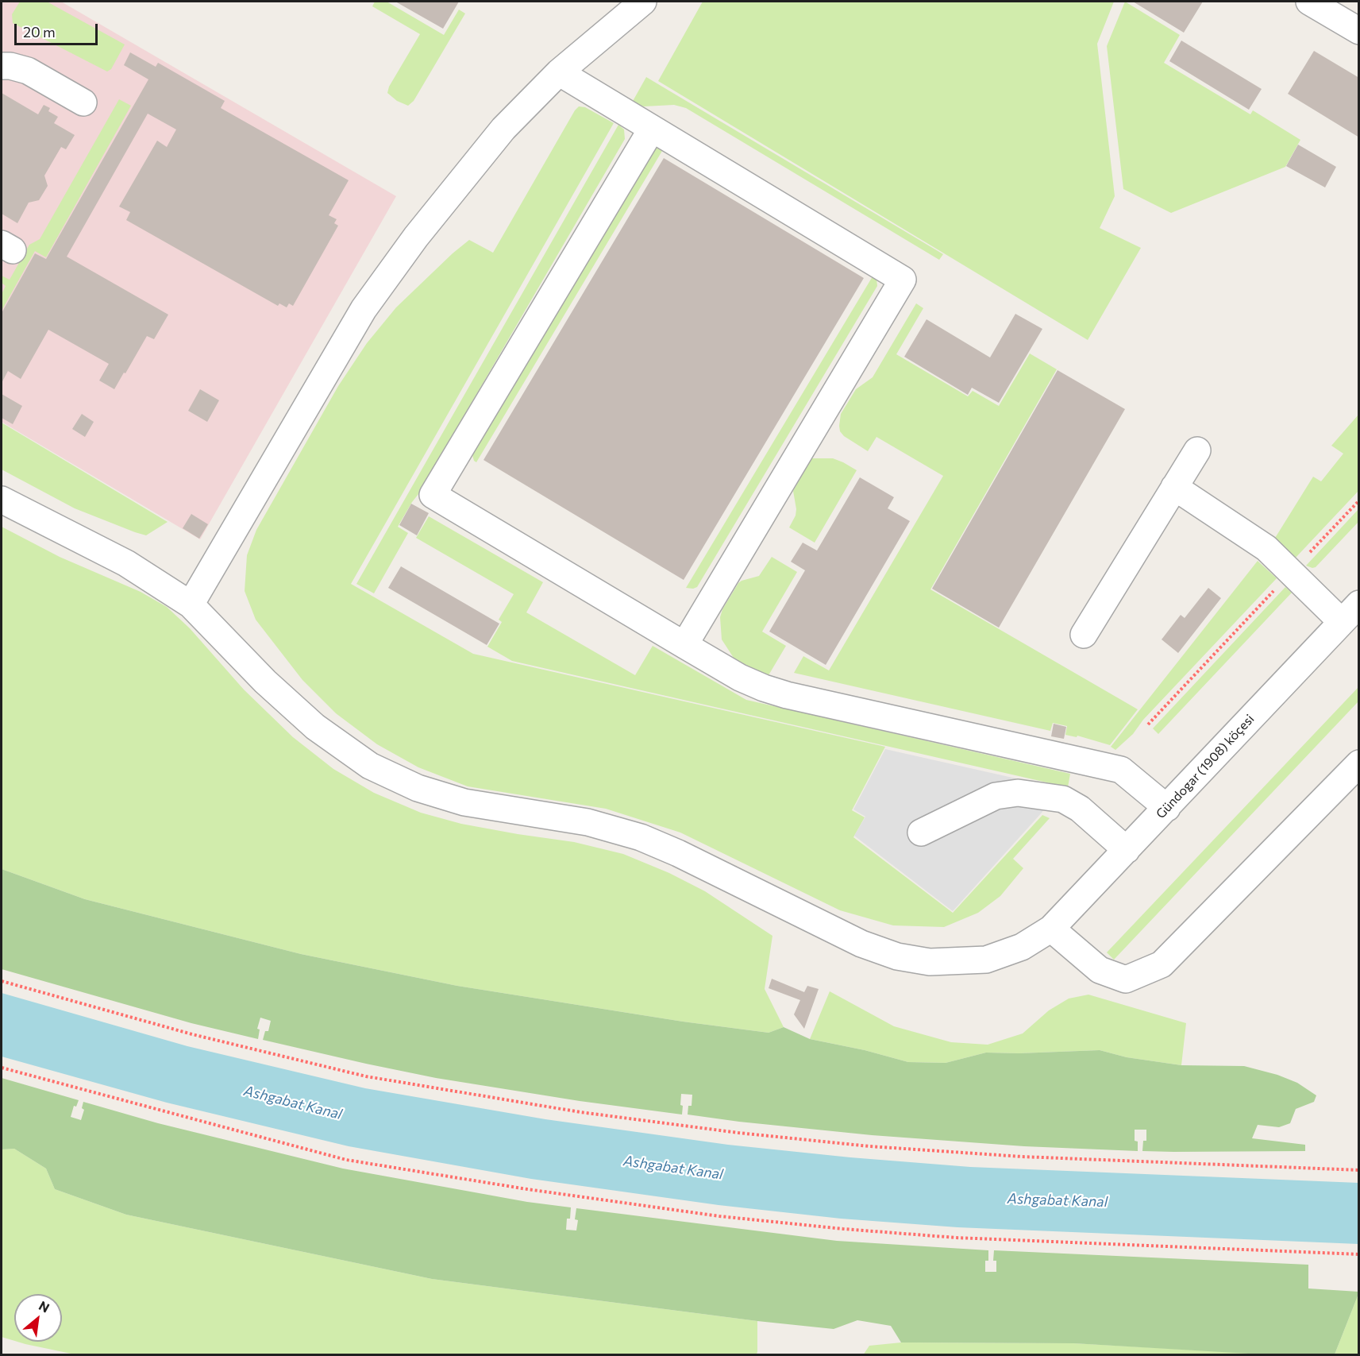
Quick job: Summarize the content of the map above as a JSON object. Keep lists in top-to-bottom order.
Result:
{
  "streets": {
    "street": ["Gündogar (1908) köçesi"]
  },
  "water": ["Ashgabat Kanal"],
  "scale_bar": "20 m",
  "north": "top right"
}
